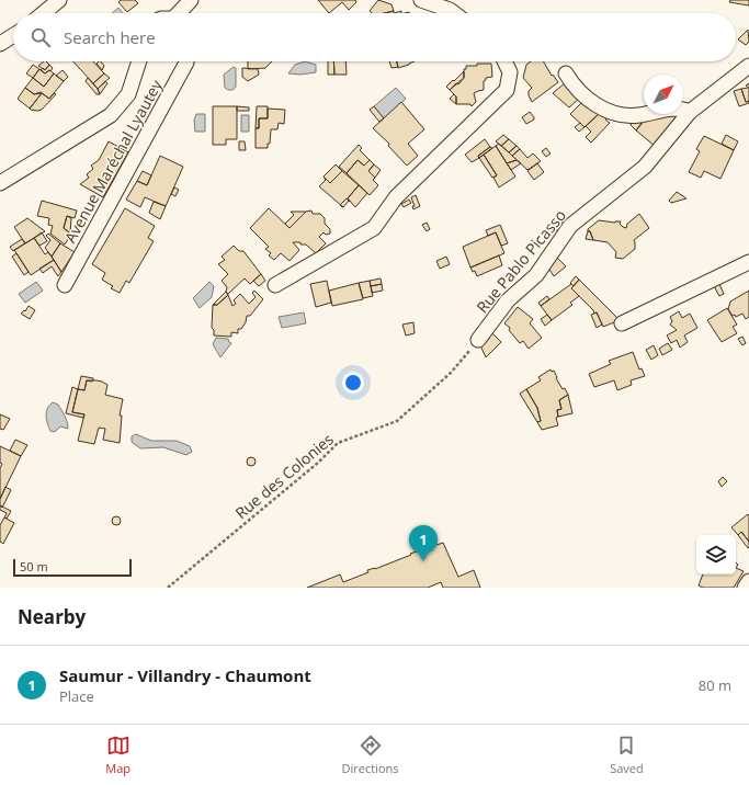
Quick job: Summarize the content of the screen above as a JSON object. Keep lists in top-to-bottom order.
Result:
{
  "streets": {
    "street": ["Avenue Maréchal Lyautey", "Rue Pablo Picasso"],
    "path": ["Rue des Colonies"]
  },
  "crossings": [
    ["Rue Pablo Picasso", "Rue des Colonies"]
  ],
  "scale_bar": "50 m",
  "north": "top right",
  "page": {
    "search": "Search here",
    "pins": "1",
    "scale": "50 m",
    "heading": "Nearby",
    "list": [
      {
        "mark": "1",
        "name": "Saumur - Villandry - Chaumont",
        "note": "Place",
        "value": "80 m"
      }
    ],
    "nav": ["Map", "Directions", "Saved"]
  }
}
